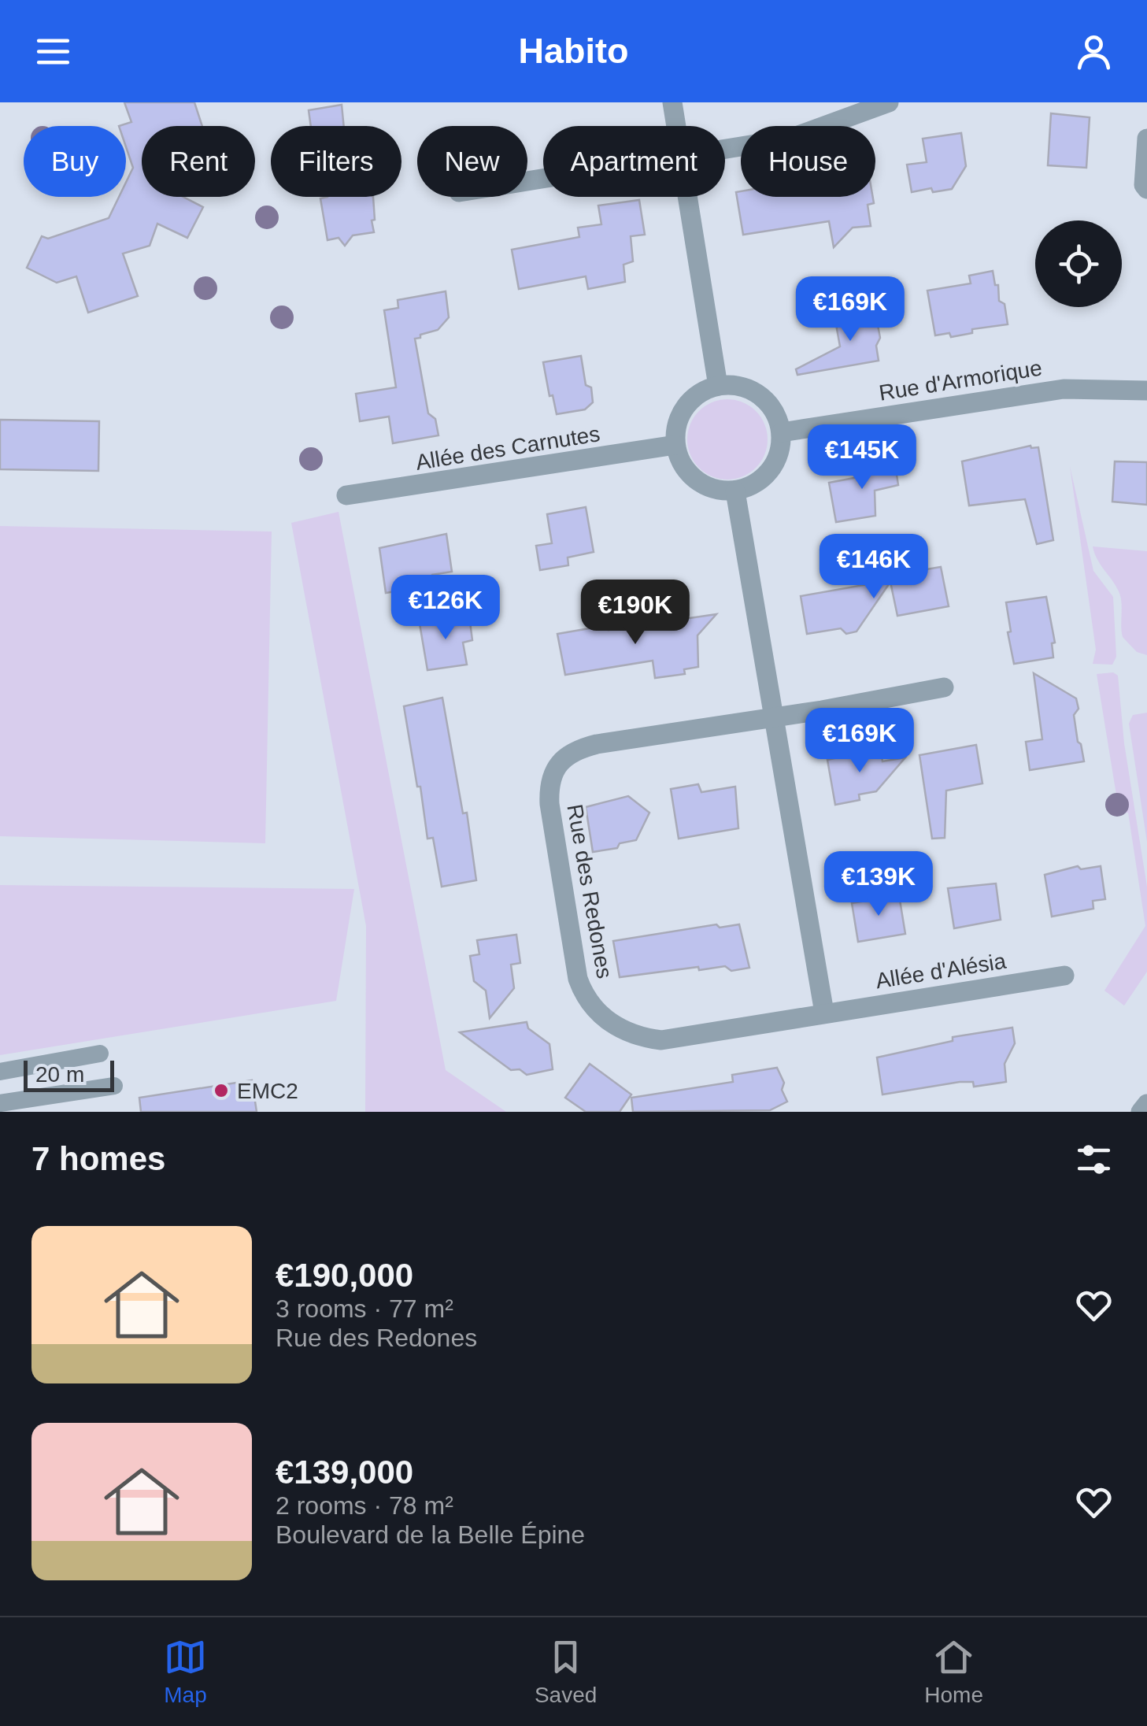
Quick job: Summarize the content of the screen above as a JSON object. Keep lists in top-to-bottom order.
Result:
{
  "streets": {
    "street": [
      "Rue d'Armorique",
      "Allée des Carnutes",
      "Rue des Redones",
      "Allée d'Alésia"
    ]
  },
  "crossings": [
    ["Rue d'Armorique", "Allée des Carnutes"],
    ["Rue des Redones", "Allée d'Alésia"]
  ],
  "places": ["EMC2"],
  "scale_bar": "20 m",
  "page": {
    "header": "Habito",
    "chip": [
      "Buy",
      "Rent",
      "Filters",
      "New",
      "Apartment",
      "House"
    ],
    "price": [
      "€169K",
      "€145K",
      "€146K",
      "€126K",
      "€190K",
      "€169K",
      "€139K"
    ],
    "scale": "20 m",
    "heading": "7 homes",
    "list": [
      {
        "name": "€190,000",
        "note": "3 rooms · 77 m² · Rue des Redones"
      },
      {
        "name": "€139,000",
        "note": "2 rooms · 78 m² · Boulevard de la Belle Épine"
      }
    ],
    "tabs": ["Map", "Saved", "Home"]
  }
}
